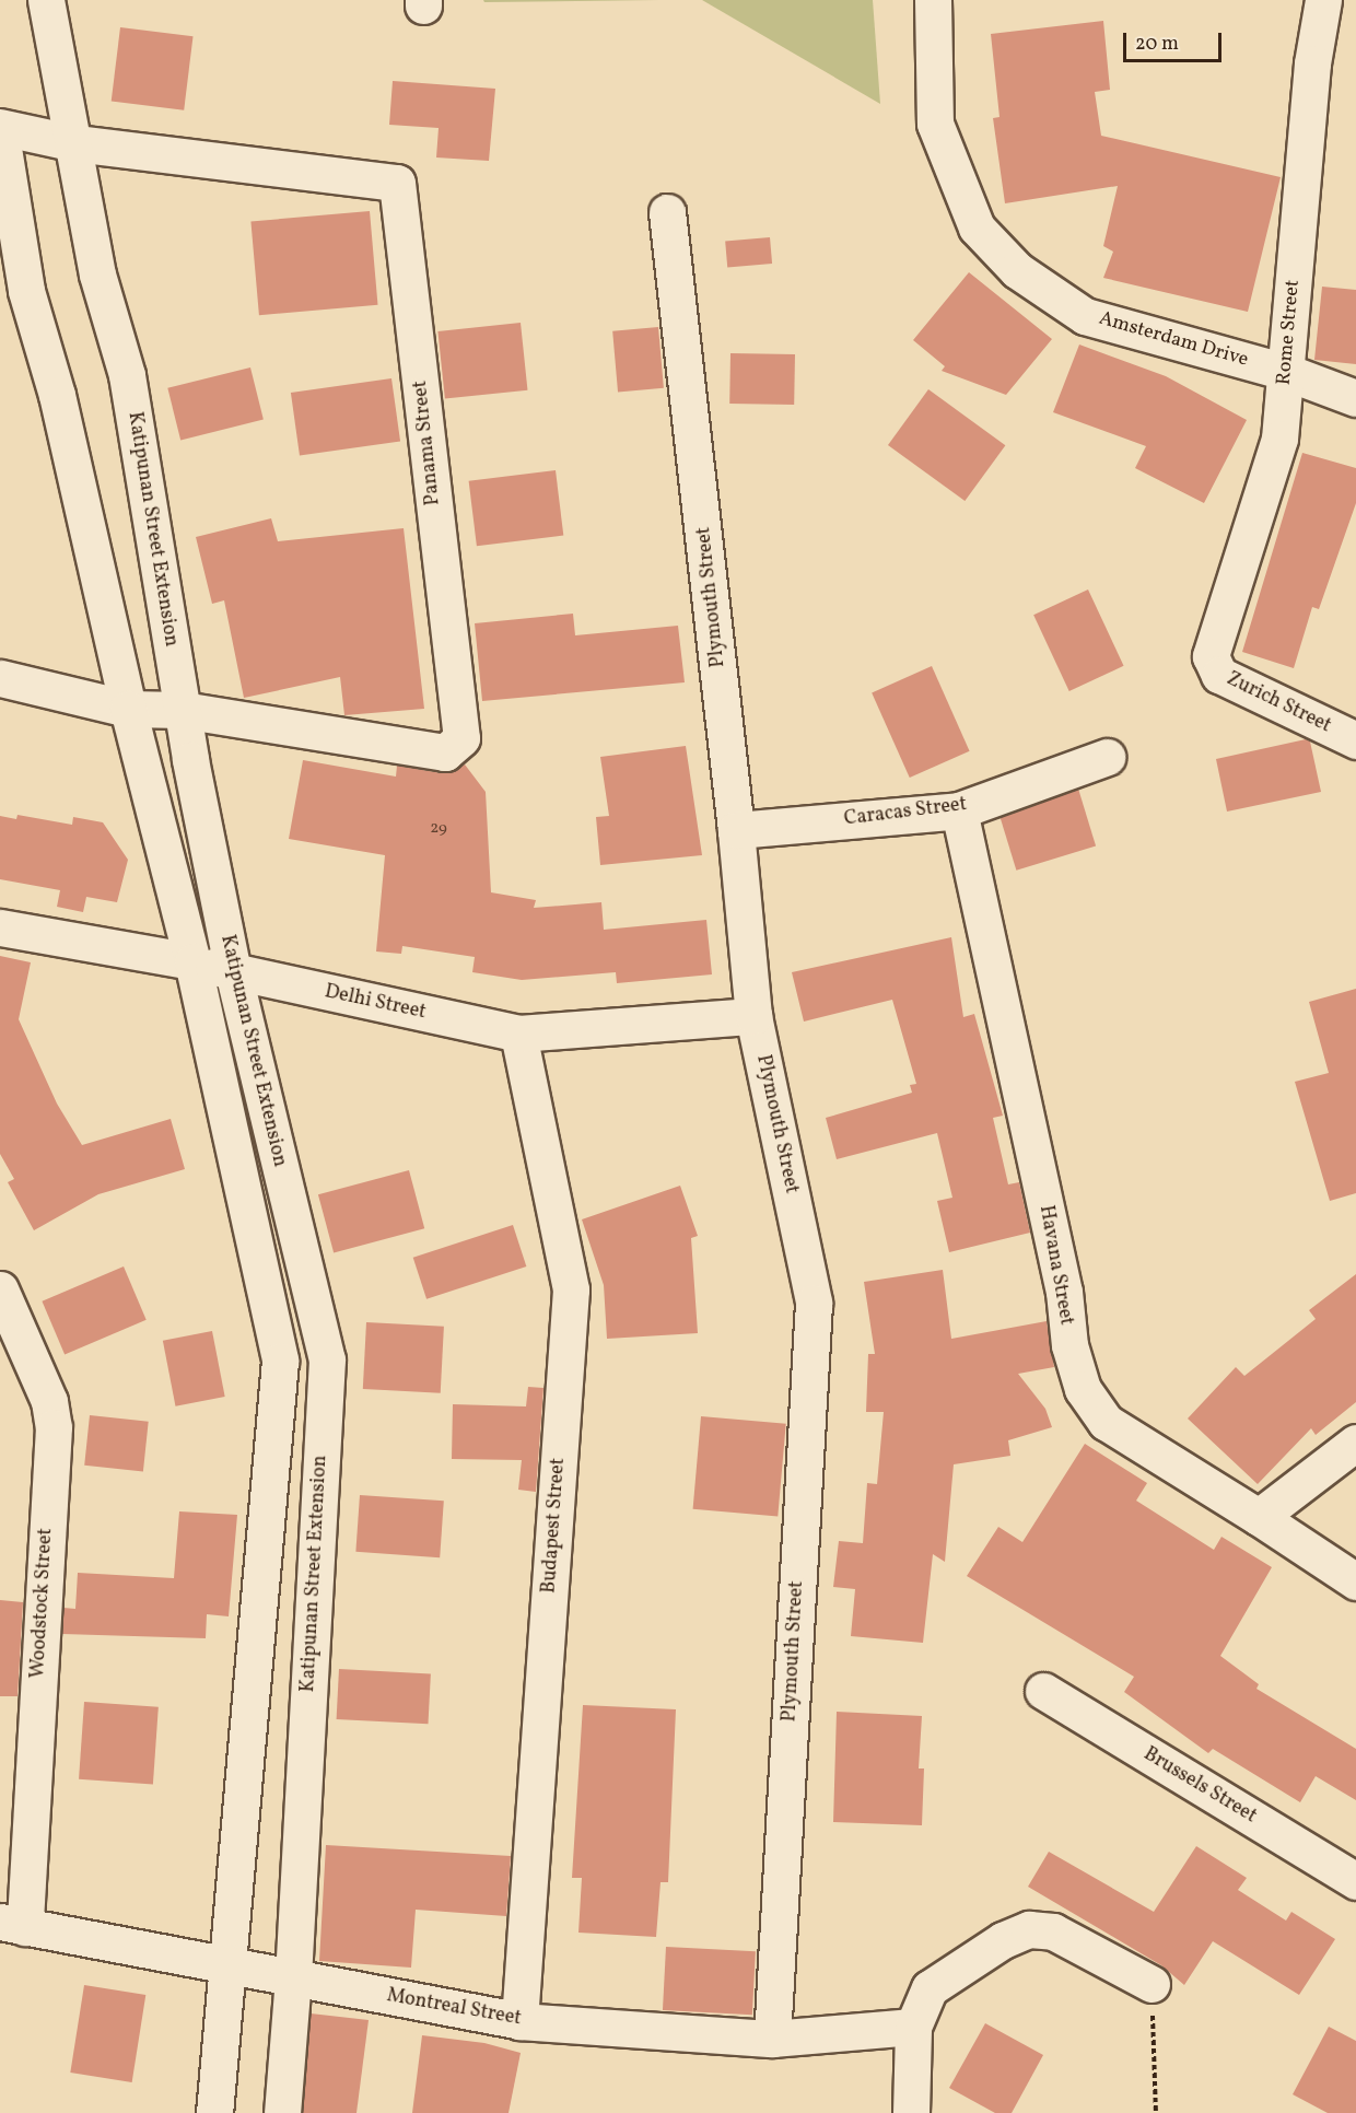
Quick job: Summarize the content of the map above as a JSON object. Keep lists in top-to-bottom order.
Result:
{
  "streets": {
    "street": [
      "Rome Street",
      "Amsterdam Drive",
      "Panama Street",
      "Katipunan Street Extension",
      "Plymouth Street",
      "Zurich Street",
      "Caracas Street",
      "Delhi Street",
      "Havana Street",
      "Budapest Street",
      "Woodstock Street",
      "Brussels Street",
      "Montreal Street"
    ]
  },
  "crossings": [
    ["Rome Street", "Amsterdam Drive"],
    ["Rome Street", "Zurich Street"],
    ["Panama Street", "Katipunan Street Extension"],
    ["Katipunan Street Extension", "Delhi Street"],
    ["Katipunan Street Extension", "Montreal Street"],
    ["Plymouth Street", "Caracas Street"],
    ["Plymouth Street", "Delhi Street"],
    ["Plymouth Street", "Montreal Street"],
    ["Caracas Street", "Havana Street"],
    ["Delhi Street", "Budapest Street"],
    ["Budapest Street", "Montreal Street"],
    ["Woodstock Street", "Montreal Street"]
  ],
  "house_numbers": ["29"],
  "scale_bar": "20 m"
}
